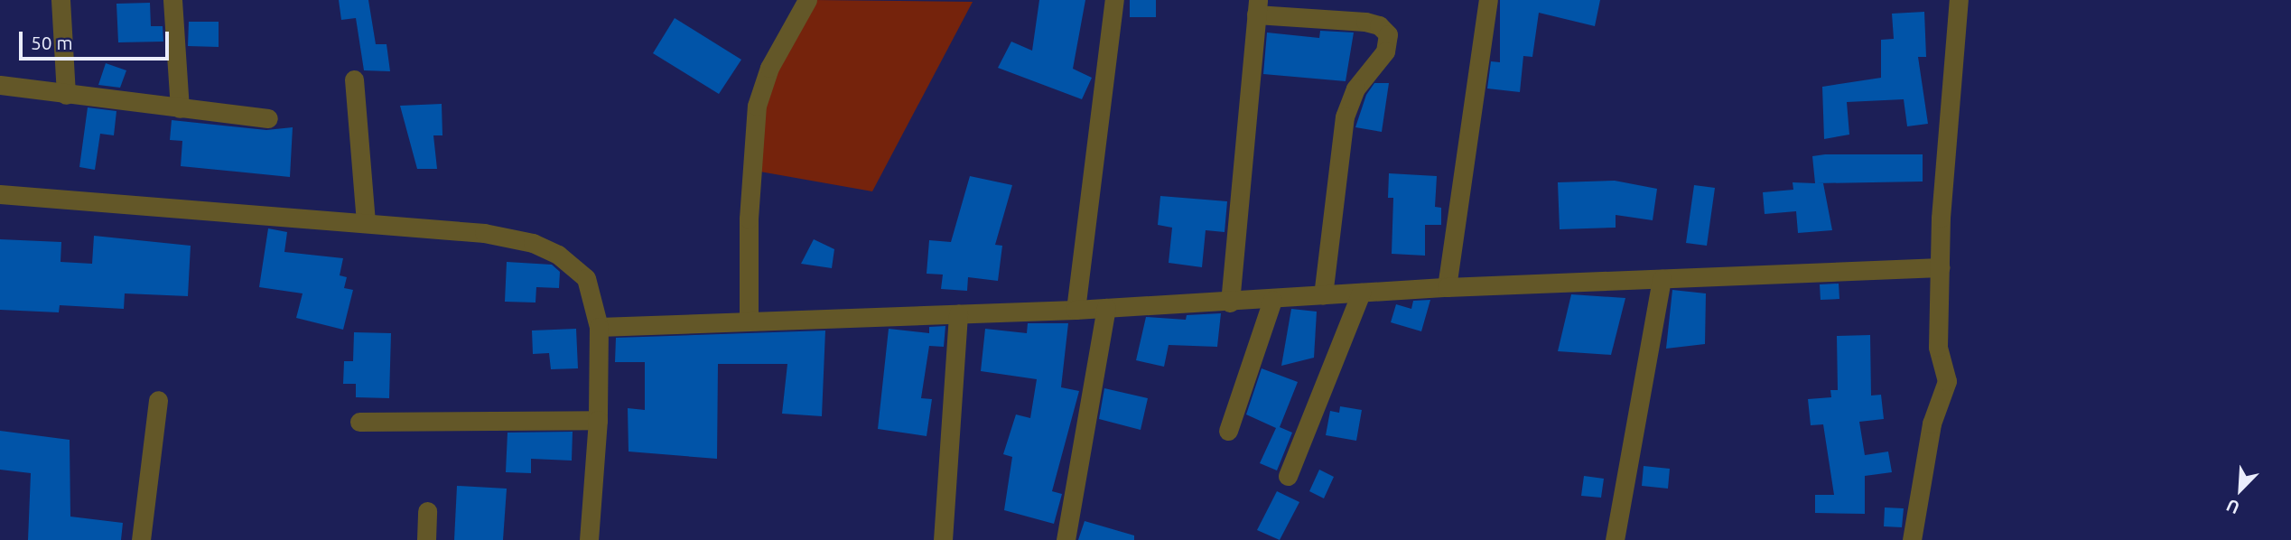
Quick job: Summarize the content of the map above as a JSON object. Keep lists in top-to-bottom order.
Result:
{
  "scale_bar": "50 m",
  "north": "bottom left"
}
